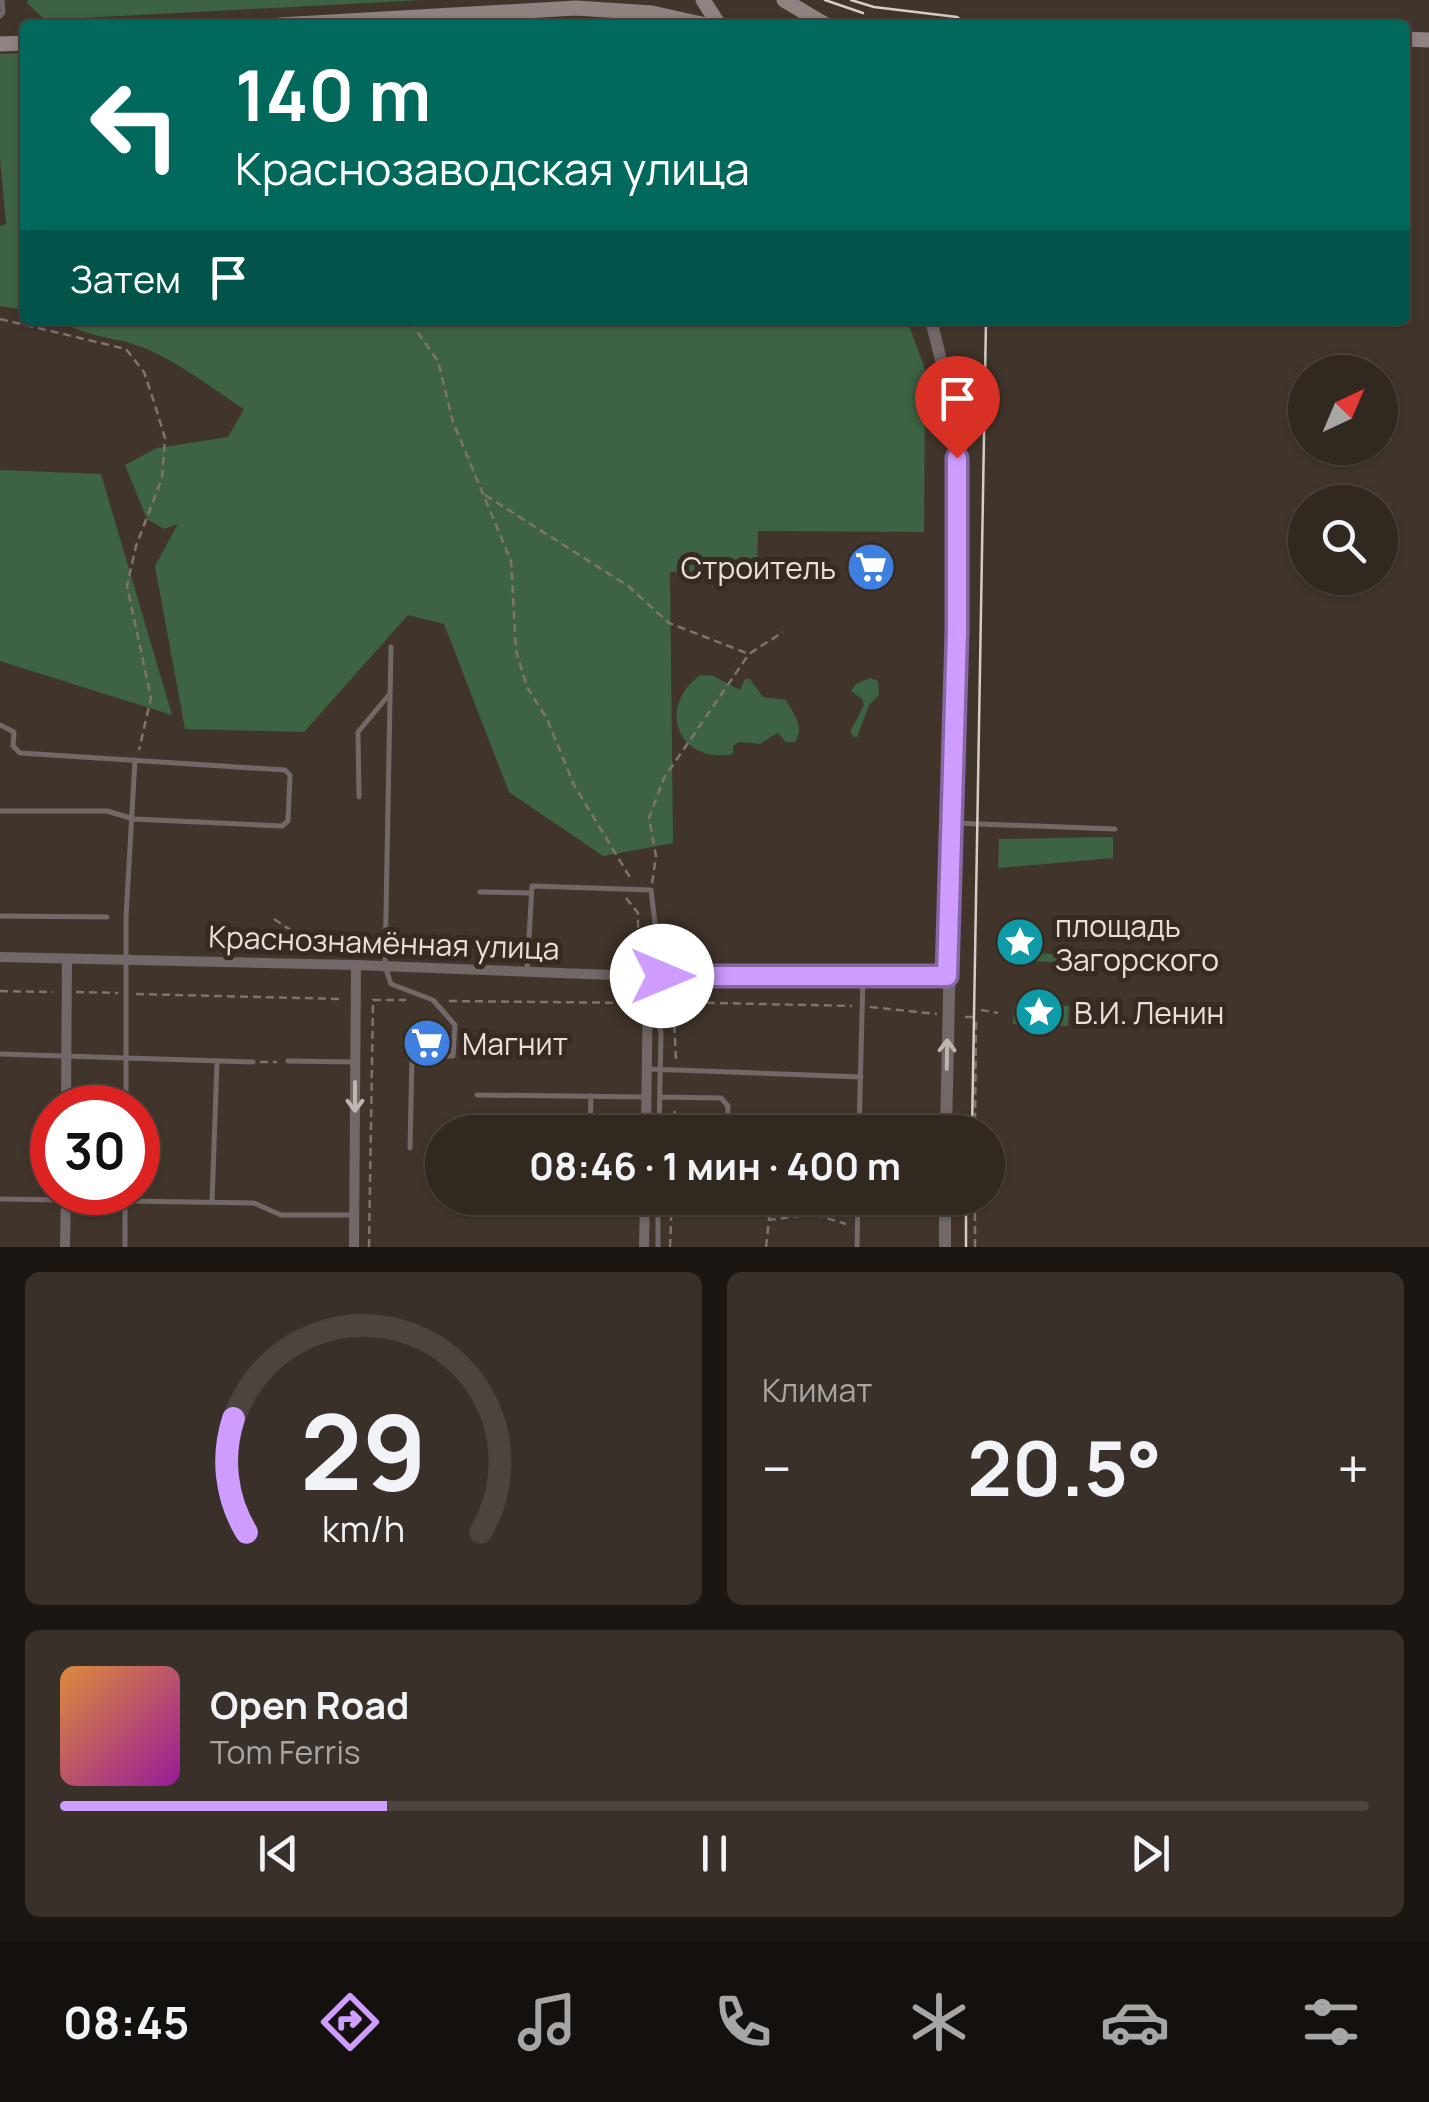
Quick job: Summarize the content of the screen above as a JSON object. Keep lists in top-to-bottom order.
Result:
{
  "streets": {
    "street": ["Краснознамённая улица"]
  },
  "places": {
    "supermarket": ["Строитель", "Магнит"],
    "place": ["площадь Загорского", "В.И. Ленин"]
  },
  "north": "top right",
  "page": {
    "turn": ["140 m", "Краснозаводская улица"],
    "then": "Затем",
    "limit": "30",
    "trip": "08:46 · 1 мин · 400 m",
    "tile": "Климат",
    "heat": ["−", "20.5°", "+"],
    "song": ["Open Road", "Tom Ferris"],
    "tabs": "08:45",
    "gauge": ["29", "km/h"]
  }
}
